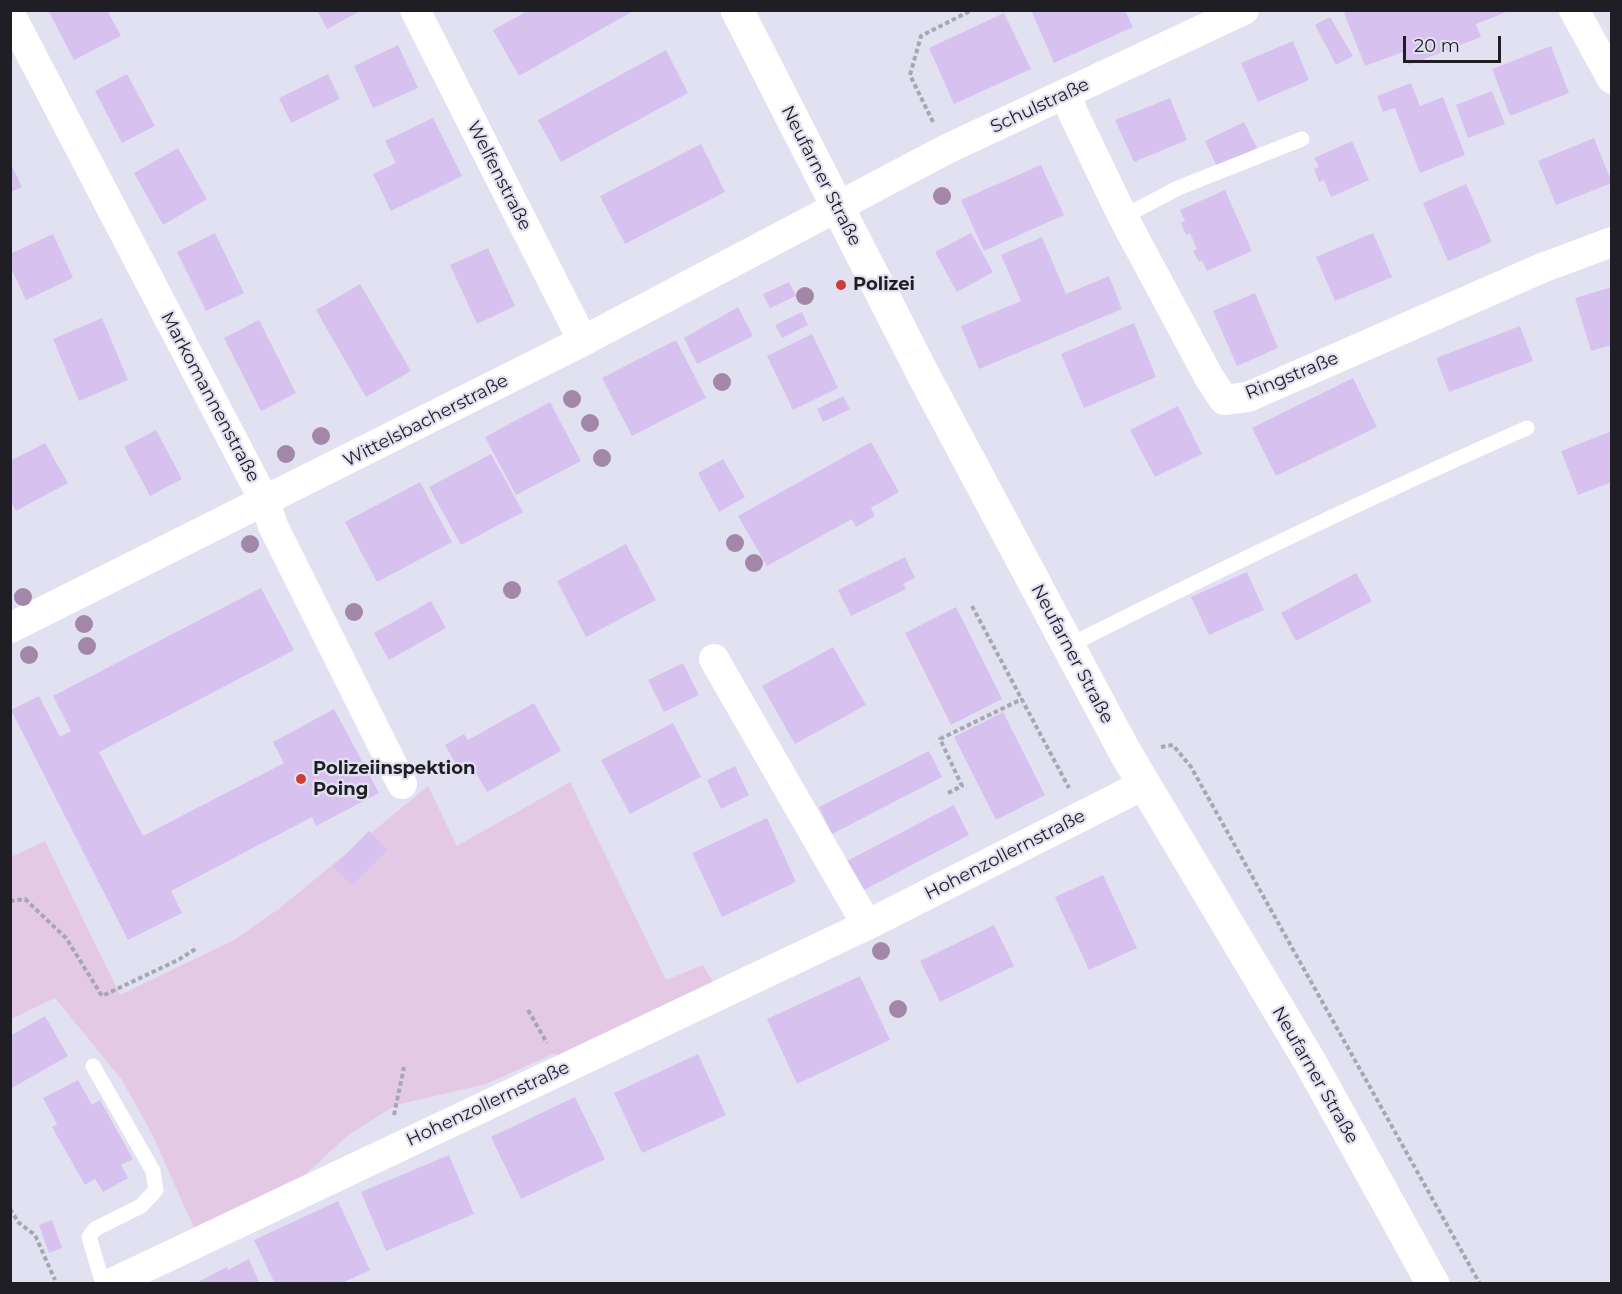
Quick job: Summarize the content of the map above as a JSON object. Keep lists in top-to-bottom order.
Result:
{
  "streets": {
    "street": [
      "Schulstraße",
      "Welfenstraße",
      "Neufarner Straße",
      "Ringstraße",
      "Markomannenstraße",
      "Wittelsbacherstraße",
      "Hohenzollernstraße"
    ]
  },
  "crossings": [
    ["Schulstraße", "Neufarner Straße"],
    ["Schulstraße", "Ringstraße"],
    ["Schulstraße", "Wittelsbacherstraße"],
    ["Welfenstraße", "Wittelsbacherstraße"],
    ["Neufarner Straße", "Wittelsbacherstraße"],
    ["Neufarner Straße", "Hohenzollernstraße"],
    ["Markomannenstraße", "Wittelsbacherstraße"]
  ],
  "places": ["Polizei", "Polizeiinspektion Poing"],
  "scale_bar": "20 m"
}
